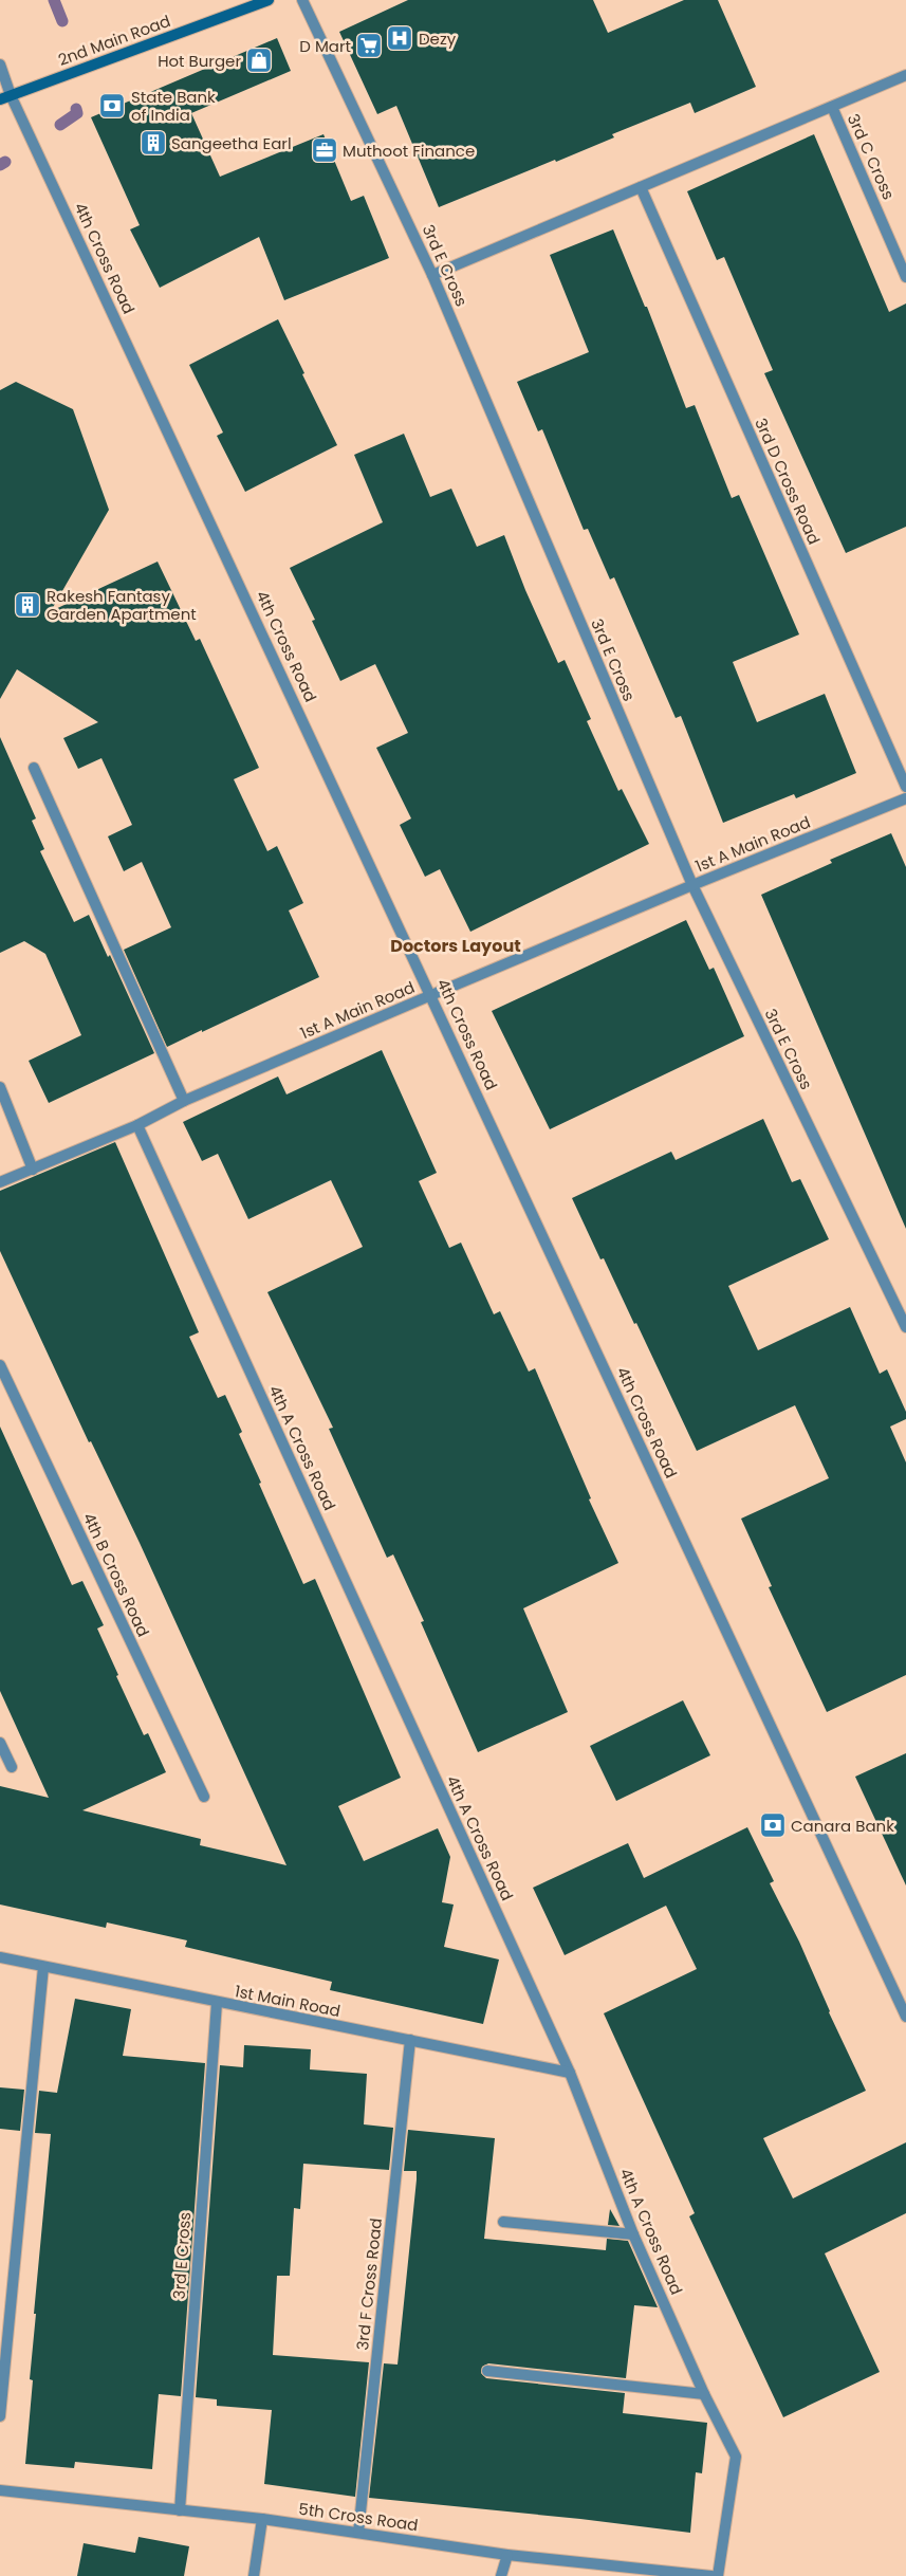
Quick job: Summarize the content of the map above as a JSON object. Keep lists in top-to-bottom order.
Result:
{
  "streets": {
    "main road": ["2nd Main Road"],
    "street": [
      "3rd C Cross",
      "4th Cross Road",
      "3rd E Cross",
      "3rd D Cross Road",
      "1st A Main Road",
      "4th A Cross Road",
      "4th B Cross Road",
      "1st Main Road",
      "3rd F Cross Road",
      "5th Cross Road"
    ]
  },
  "crossings": [
    ["2nd Main Road", "4th Cross Road"],
    ["4th Cross Road", "1st A Main Road"],
    ["3rd E Cross", "1st A Main Road"],
    ["3rd E Cross", "1st Main Road"],
    ["3rd E Cross", "5th Cross Road"],
    ["1st A Main Road", "4th A Cross Road"],
    ["4th A Cross Road", "1st Main Road"],
    ["1st Main Road", "3rd F Cross Road"],
    ["3rd F Cross Road", "5th Cross Road"]
  ],
  "districts": ["Doctors Layout"],
  "places": {
    "hospital": ["Dezy"],
    "supermarket": ["D Mart"],
    "shop": ["Hot Burger"],
    "bank": ["State Bank of India", "Canara Bank"],
    "building": ["Sangeetha Earl", "Rakesh Fantasy Garden Apartment"],
    "office": ["Muthoot Finance"]
  }
}
